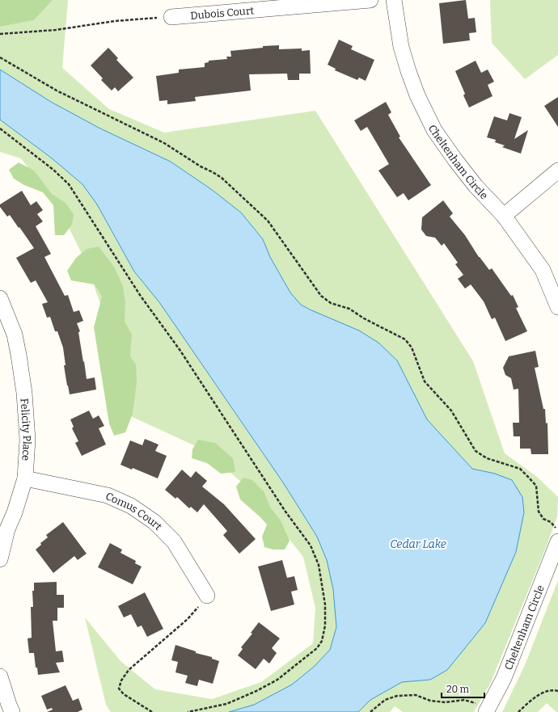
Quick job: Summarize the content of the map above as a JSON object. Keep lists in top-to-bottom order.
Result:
{
  "streets": {
    "street": [
      "Dubois Court",
      "Cheltenham Circle",
      "Felicity Place",
      "Comus Court"
    ]
  },
  "crossings": [
    ["Felicity Place", "Comus Court"]
  ],
  "water": ["Cedar Lake"],
  "scale_bar": "20 m"
}
